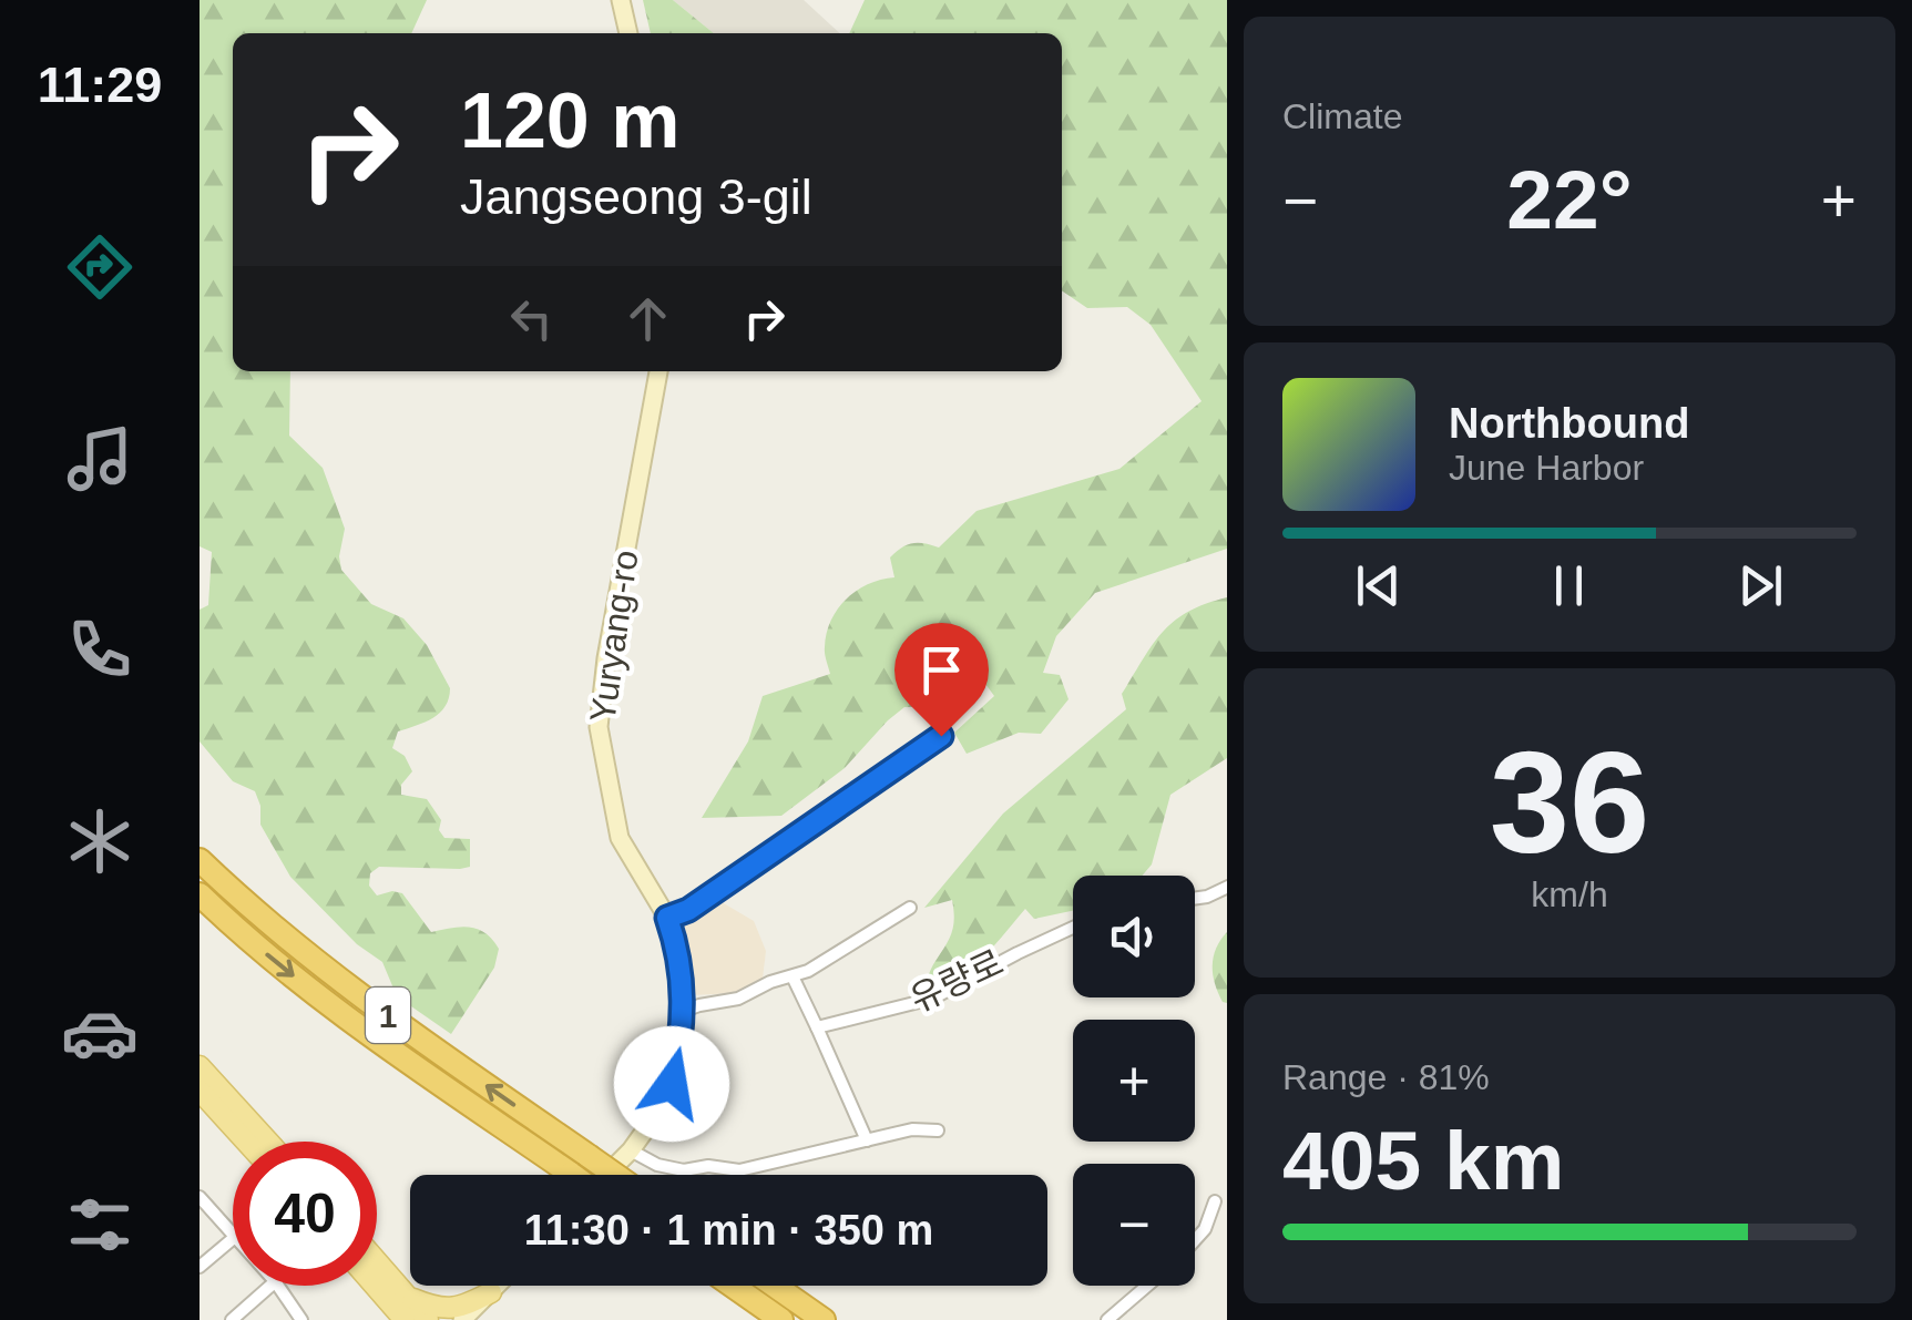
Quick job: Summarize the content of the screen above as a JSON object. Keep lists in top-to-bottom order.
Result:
{
  "streets": {
    "highway": ["1"],
    "street": ["Yuryang-ro", "유량로"]
  },
  "page": {
    "tabs": "11:29",
    "tile": [
      "Climate",
      ["36", "km/h"],
      ["Range · 81%", "405 km"]
    ],
    "turn": ["120 m", "Jangseong 3-gil"],
    "heat": ["−", "22°", "+"],
    "song": ["Northbound", "June Harbor"],
    "map_buttons": ["+", "−"],
    "limit": "40",
    "trip": "11:30 · 1 min · 350 m"
  }
}
